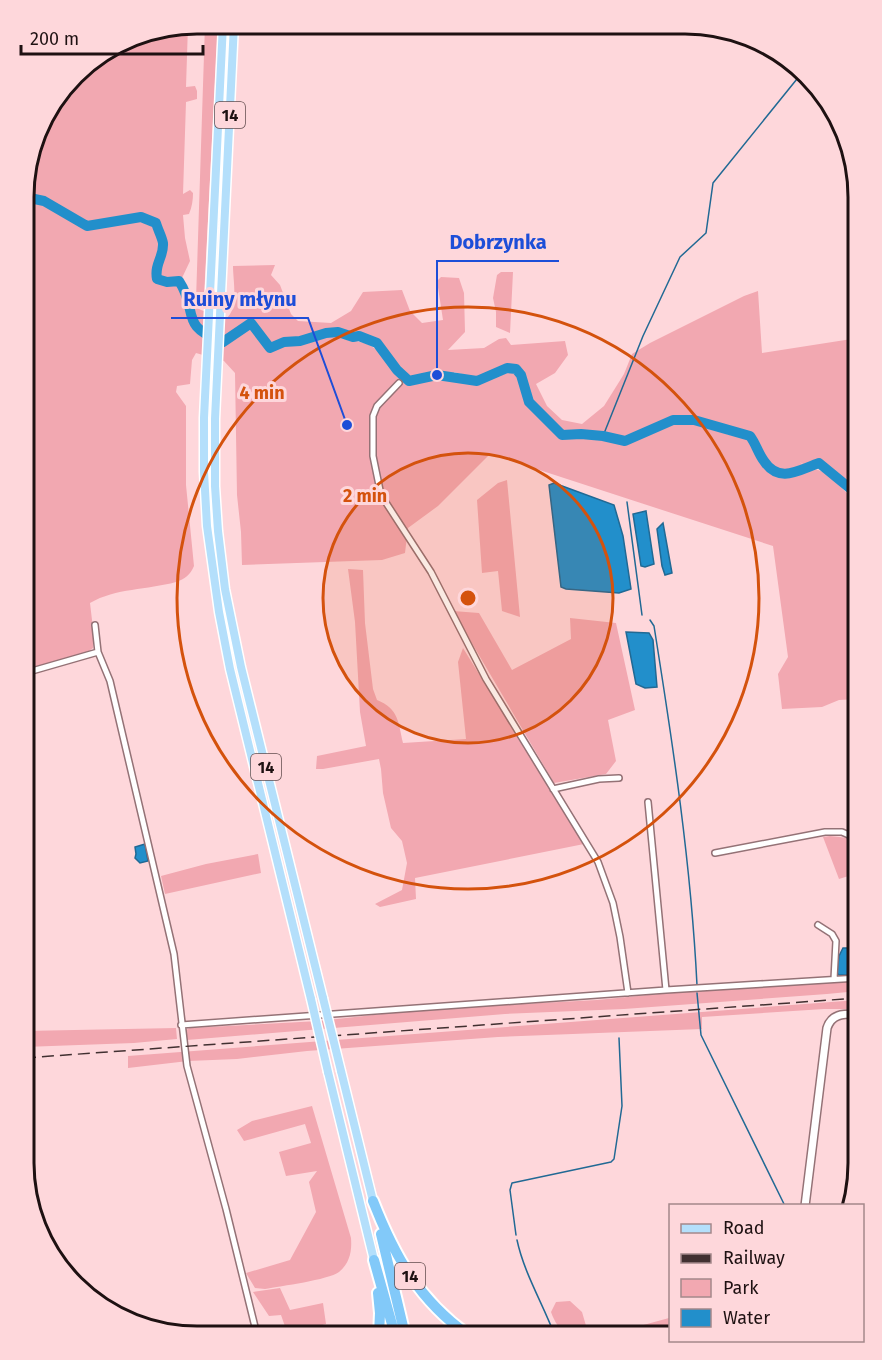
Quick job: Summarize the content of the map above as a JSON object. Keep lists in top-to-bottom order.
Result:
{
  "streets": {
    "highway": ["14"]
  },
  "places": ["Dobrzynka", "Ruiny młynu"],
  "legend": [
    "Road",
    "Railway",
    "Park",
    "Water"
  ],
  "scale_bar": "200 m",
  "rings": ["4 min", "2 min"]
}
